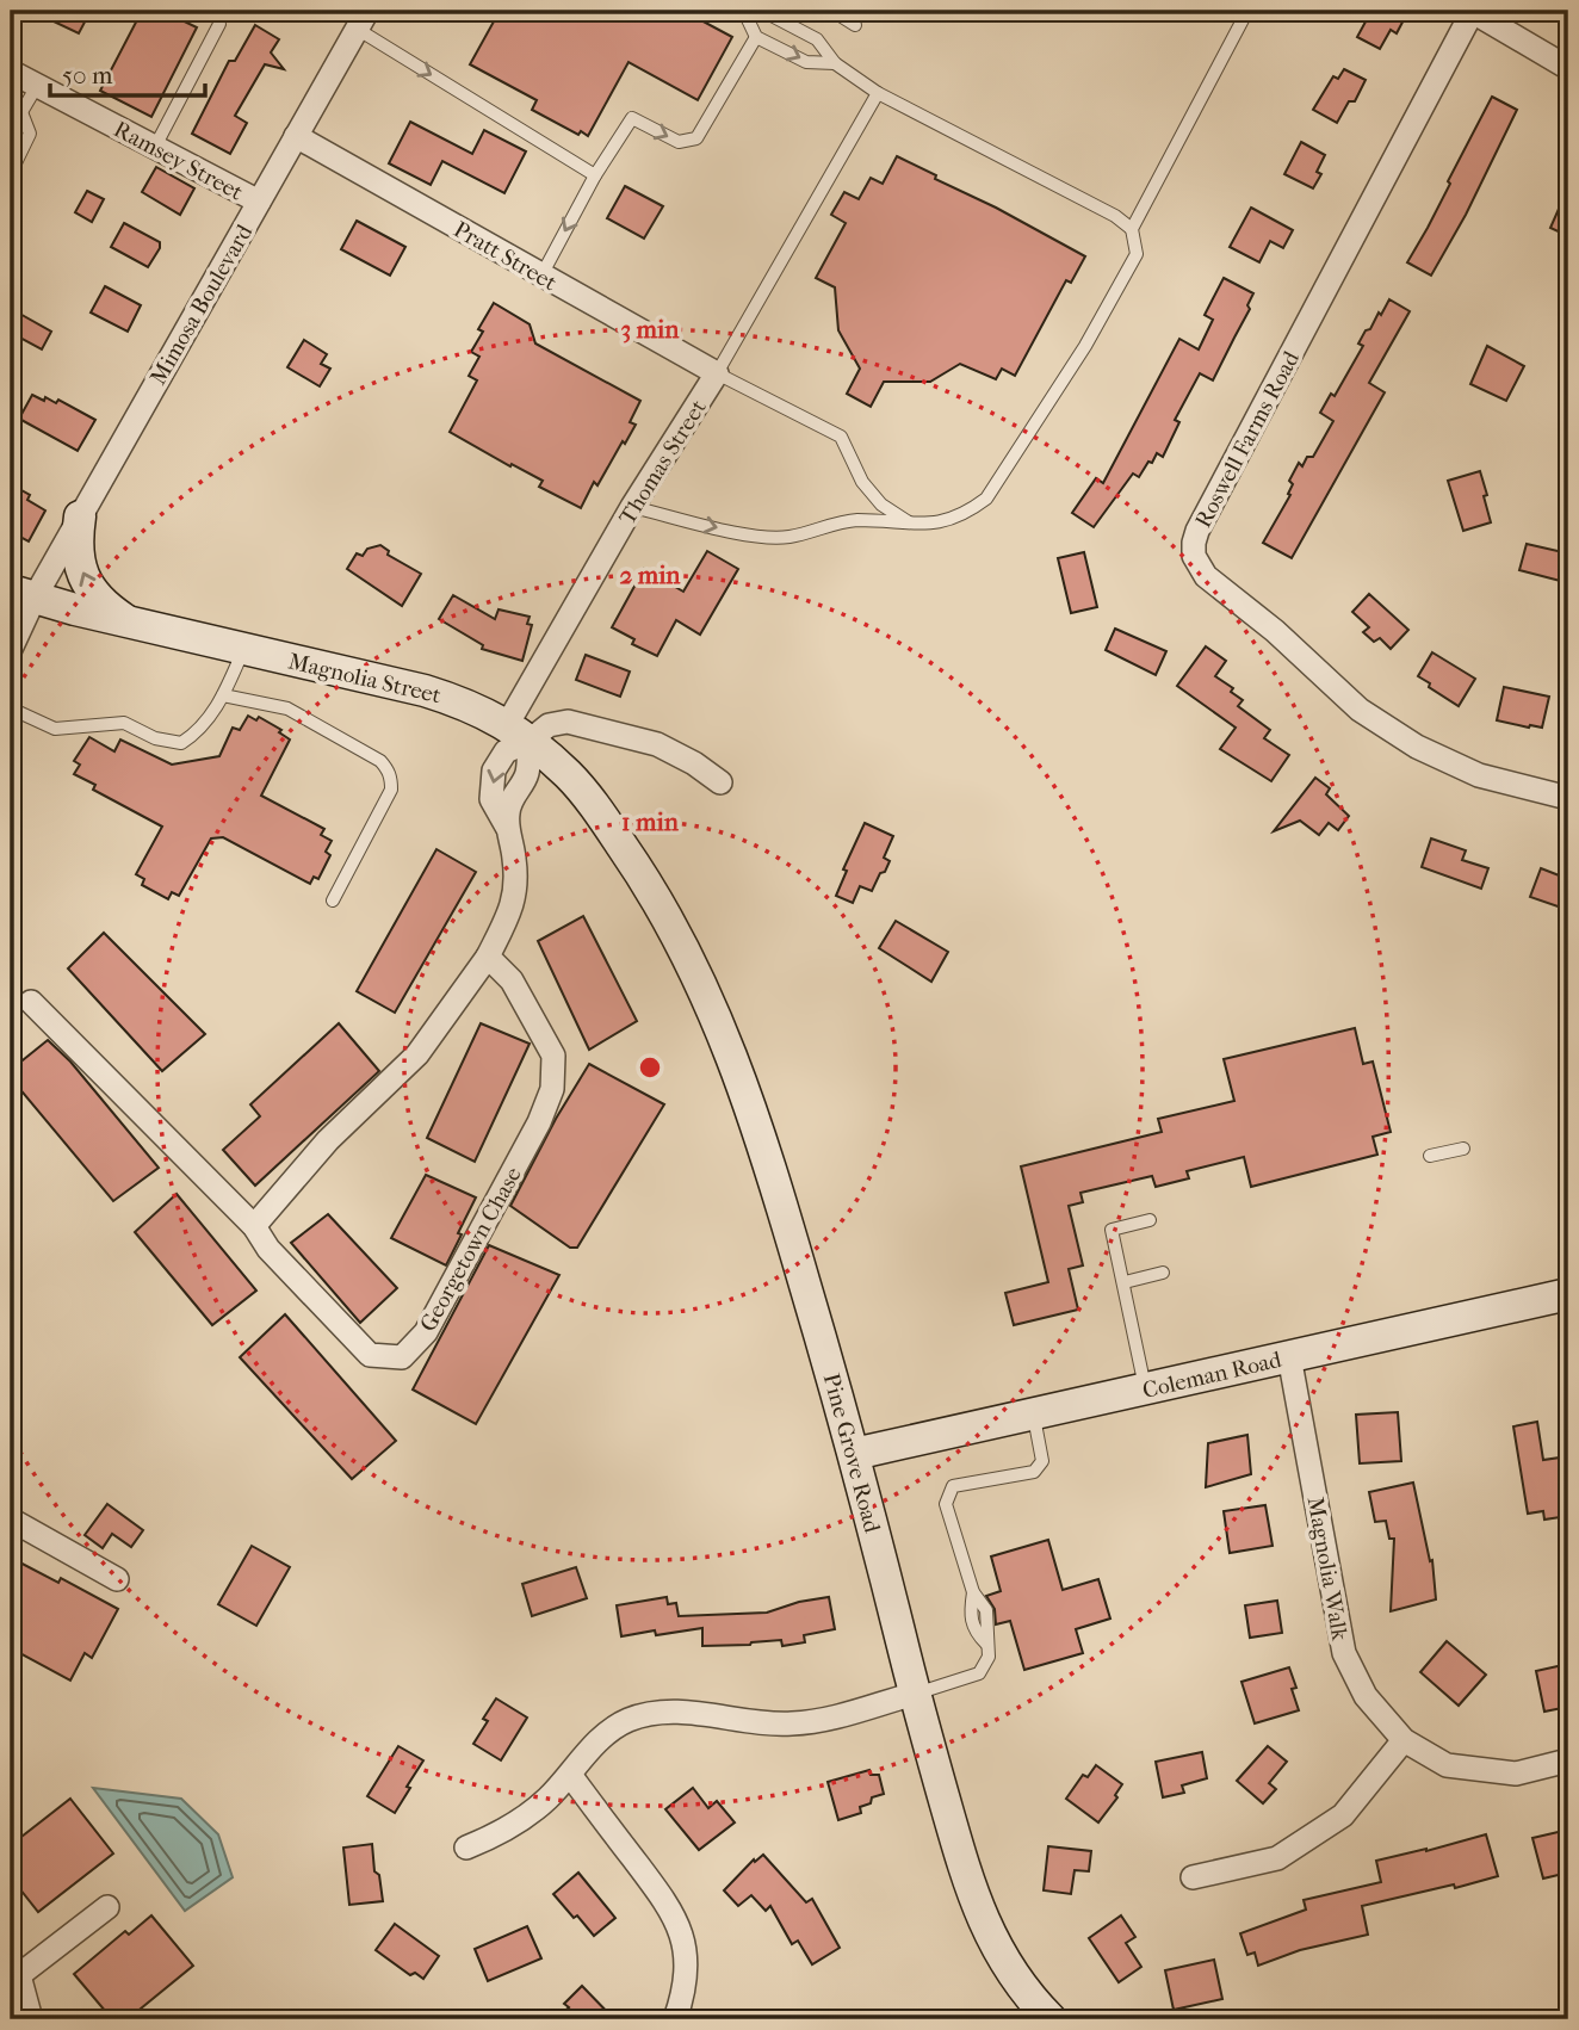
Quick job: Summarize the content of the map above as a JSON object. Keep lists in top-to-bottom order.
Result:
{
  "streets": {
    "main road": ["Magnolia Street", "Coleman Road", "Pine Grove Road"],
    "street": [
      "Ramsey Street",
      "Pratt Street",
      "Mimosa Boulevard",
      "Roswell Farms Road",
      "Thomas Street",
      "Georgetown Chase",
      "Magnolia Walk"
    ]
  },
  "crossings": [
    ["Ramsey Street", "Mimosa Boulevard"],
    ["Pratt Street", "Mimosa Boulevard"],
    ["Pratt Street", "Thomas Street"],
    ["Mimosa Boulevard", "Magnolia Street"],
    ["Thomas Street", "Magnolia Street"],
    ["Magnolia Street", "Pine Grove Road"],
    ["Coleman Road", "Pine Grove Road"],
    ["Coleman Road", "Magnolia Walk"]
  ],
  "scale_bar": "50 m",
  "rings": ["3 min", "2 min", "1 min"]
}
